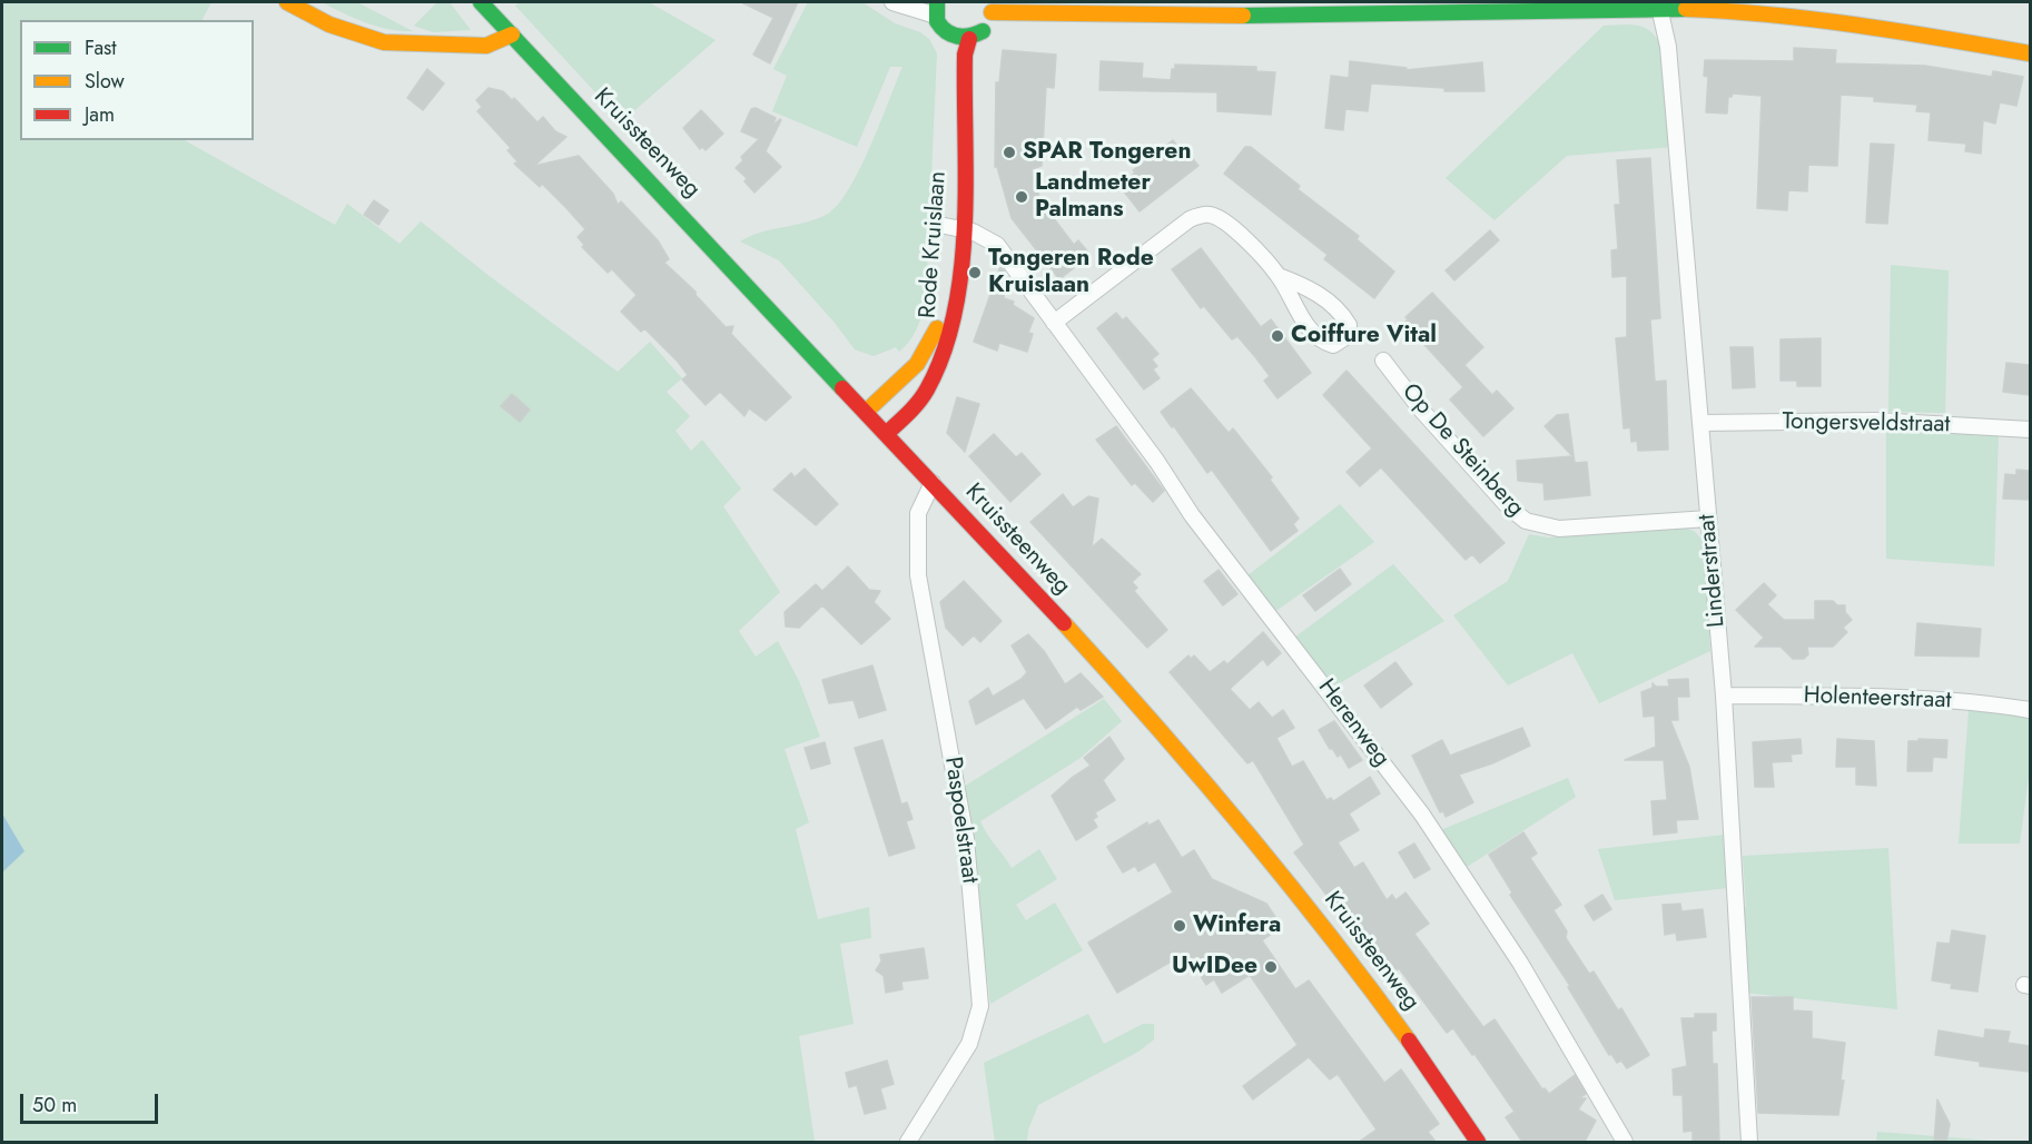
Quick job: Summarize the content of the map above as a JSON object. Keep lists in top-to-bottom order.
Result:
{
  "streets": {
    "main road": ["Kruissteenweg", "Rode Kruislaan"],
    "street": [
      "Tongersveldstraat",
      "Op De Steinberg",
      "Linderstraat",
      "Holenteerstraat",
      "Herenweg",
      "Paspoelstraat"
    ]
  },
  "crossings": [
    ["Kruissteenweg", "Rode Kruislaan"],
    ["Kruissteenweg", "Paspoelstraat"],
    ["Rode Kruislaan", "Herenweg"],
    ["Tongersveldstraat", "Linderstraat"],
    ["Op De Steinberg", "Linderstraat"],
    ["Linderstraat", "Holenteerstraat"]
  ],
  "places": [
    "SPAR Tongeren",
    "Landmeter Palmans",
    "Tongeren Rode Kruislaan",
    "Coiffure Vital",
    "Winfera",
    "UwIDee"
  ],
  "legend": ["Fast", "Slow", "Jam"],
  "scale_bar": "50 m"
}
